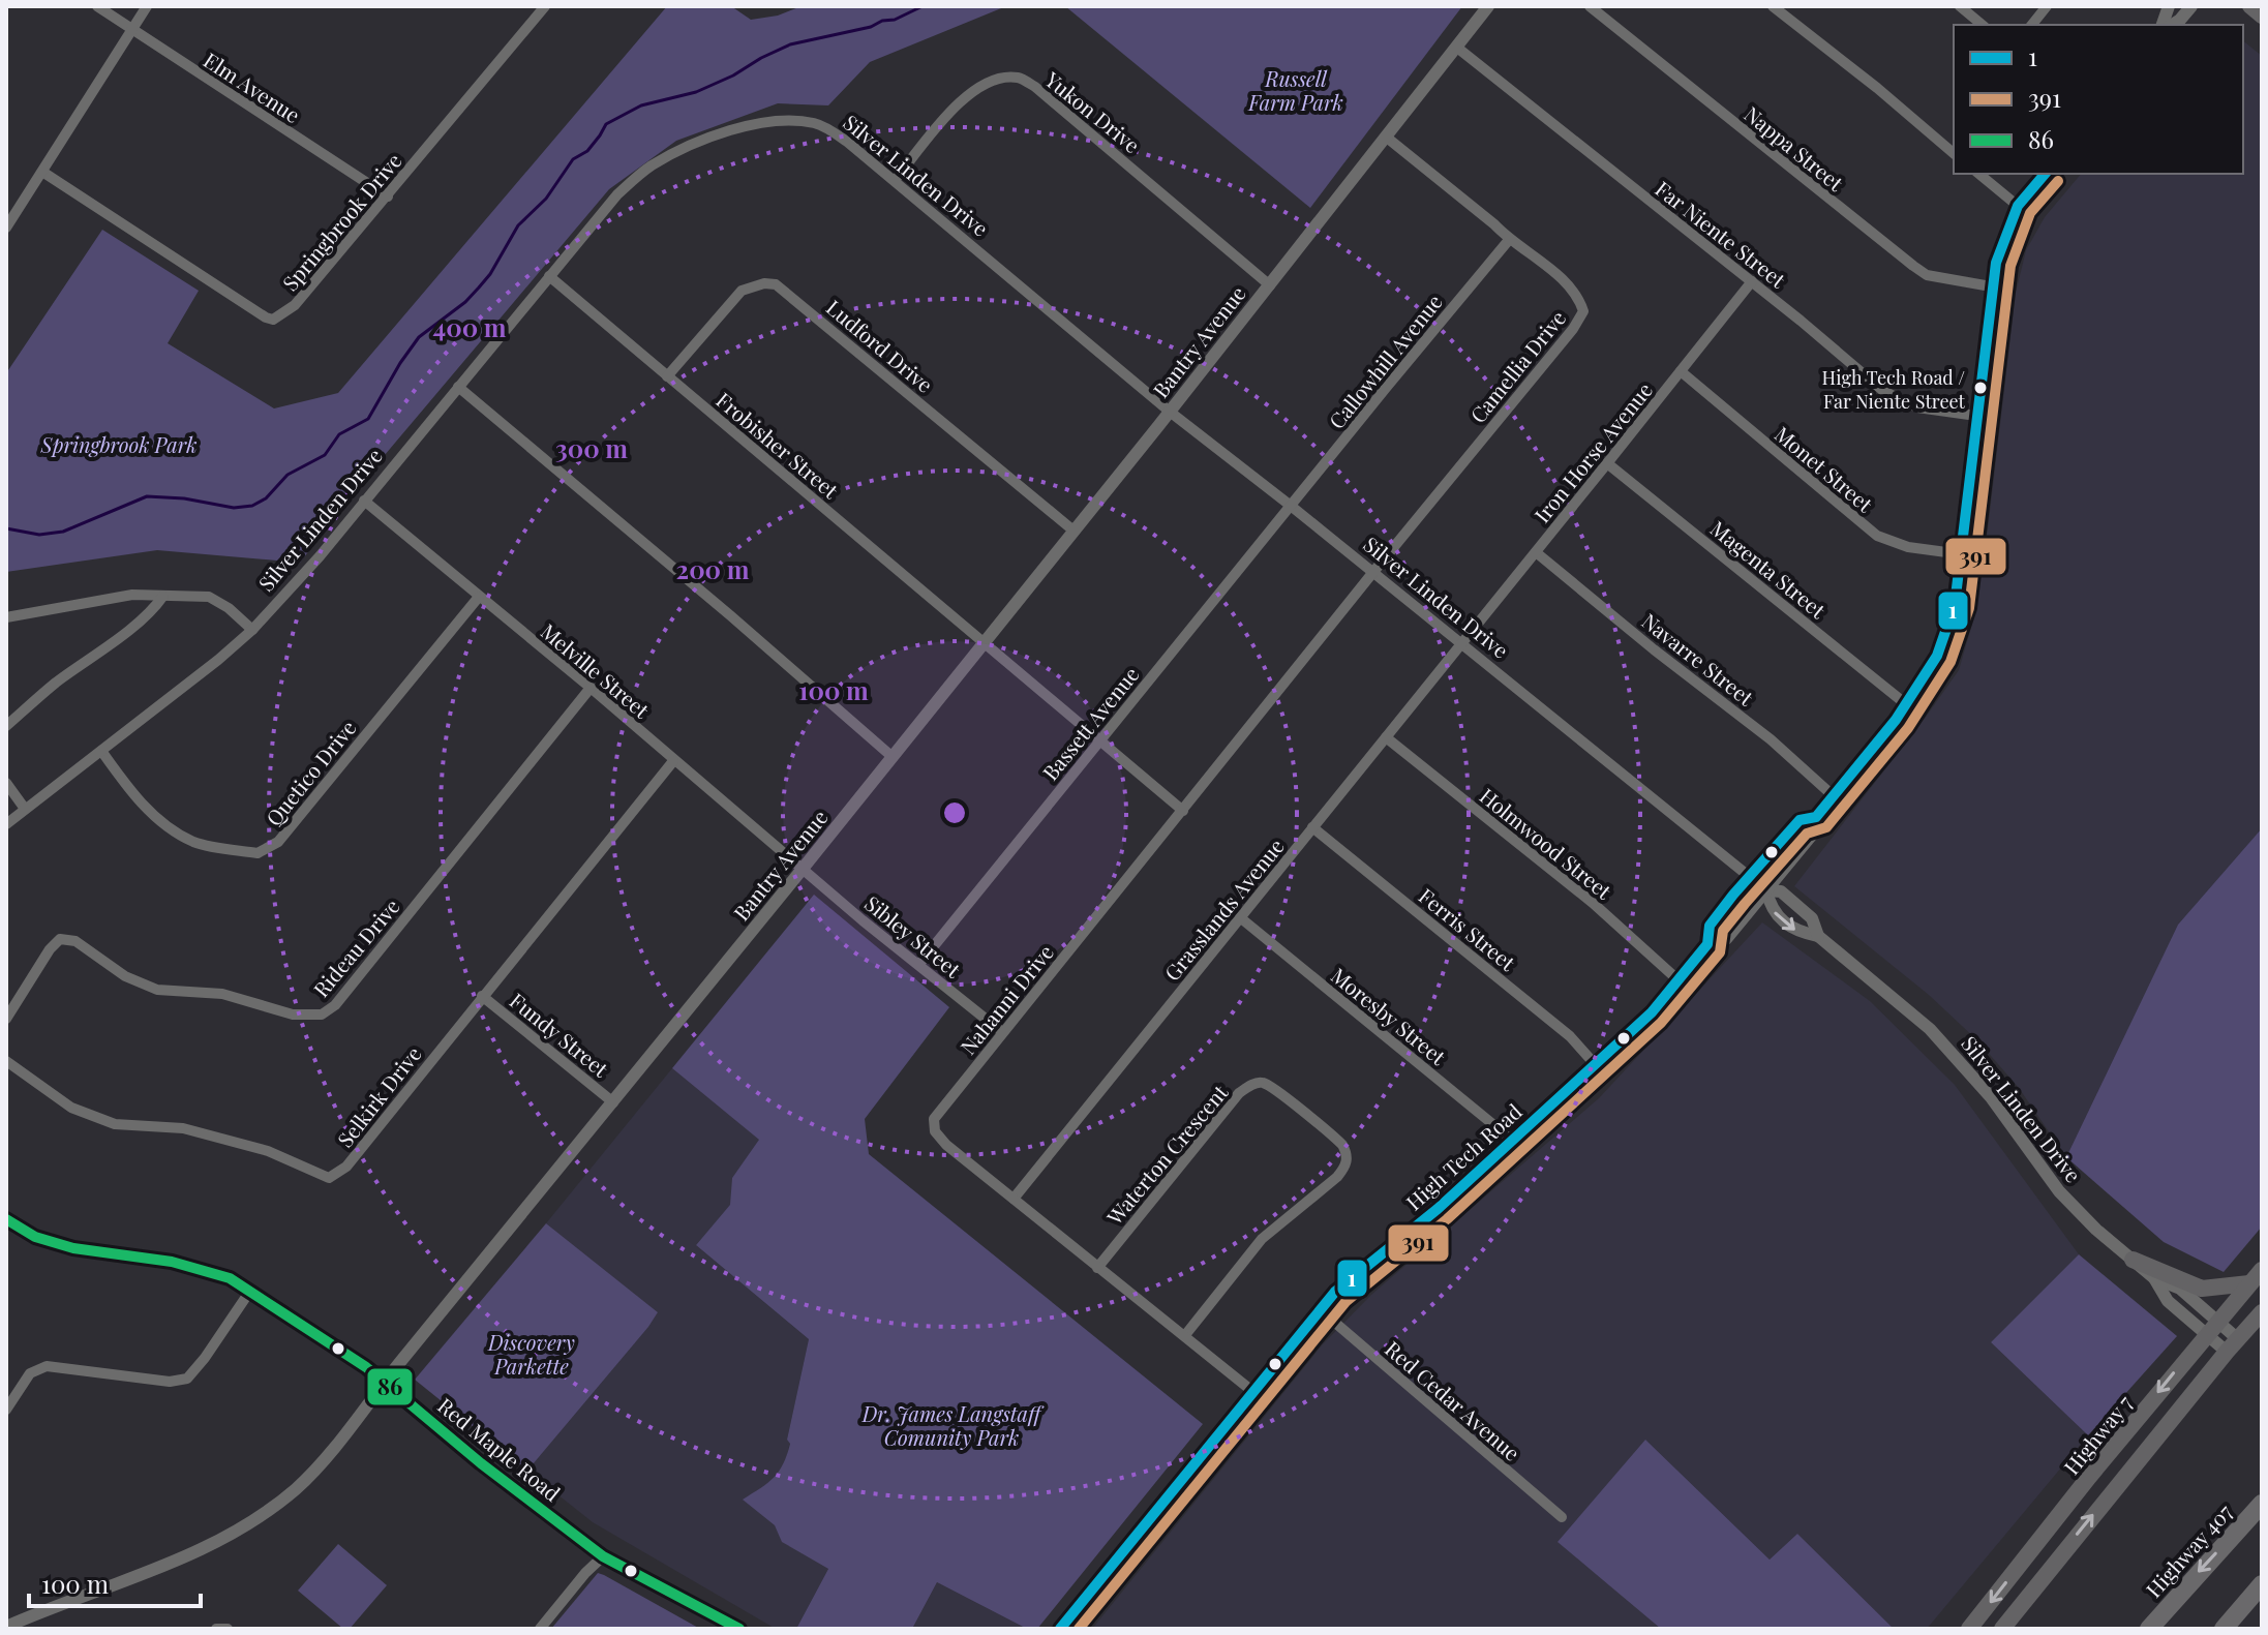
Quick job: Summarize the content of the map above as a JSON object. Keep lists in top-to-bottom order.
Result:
{
  "streets": {
    "highway": ["Highway 407"],
    "main road": ["Highway 7"],
    "street": [
      "Elm Avenue",
      "Yukon Drive",
      "Nappa Street",
      "Silver Linden Drive",
      "Springbrook Drive",
      "Far Niente Street",
      "Bantry Avenue",
      "Ludford Drive",
      "Callowhill Avenue",
      "Camellia Drive",
      "Frobisher Street",
      "Iron Horse Avenue",
      "Monet Street",
      "Magenta Street",
      "Navarre Street",
      "Melville Street",
      "Bassett Avenue",
      "Quetico Drive",
      "Holmwood Street",
      "Grasslands Avenue",
      "Ferris Street",
      "Sibley Street",
      "Rideau Drive",
      "Nahanni Drive",
      "Moresby Street",
      "Fundy Street",
      "Selkirk Drive",
      "Waterton Crescent",
      "High Tech Road",
      "Red Cedar Avenue",
      "Red Maple Road"
    ]
  },
  "crossings": [
    ["Elm Avenue", "Springbrook Drive"],
    ["Yukon Drive", "Silver Linden Drive"],
    ["Yukon Drive", "Bantry Avenue"],
    ["Nappa Street", "High Tech Road"],
    ["Silver Linden Drive", "Bantry Avenue"],
    ["Silver Linden Drive", "Callowhill Avenue"],
    ["Silver Linden Drive", "Camellia Drive"],
    ["Silver Linden Drive", "Frobisher Street"],
    ["Silver Linden Drive", "Iron Horse Avenue"],
    ["Silver Linden Drive", "Melville Street"],
    ["Silver Linden Drive", "Bassett Avenue"],
    ["Silver Linden Drive", "Quetico Drive"],
    ["Silver Linden Drive", "Grasslands Avenue"],
    ["Silver Linden Drive", "Nahanni Drive"],
    ["Silver Linden Drive", "High Tech Road"],
    ["Silver Linden Drive", "Highway 7"],
    ["Far Niente Street", "Bantry Avenue"],
    ["Far Niente Street", "Iron Horse Avenue"],
    ["Far Niente Street", "High Tech Road"],
    ["Bantry Avenue", "Ludford Drive"],
    ["Bantry Avenue", "Camellia Drive"],
    ["Bantry Avenue", "Frobisher Street"],
    ["Bantry Avenue", "Melville Street"],
    ["Bantry Avenue", "Sibley Street"],
    ["Bantry Avenue", "Fundy Street"],
    ["Bantry Avenue", "Red Maple Road"],
    ["Ludford Drive", "Frobisher Street"],
    ["Callowhill Avenue", "Camellia Drive"],
    ["Callowhill Avenue", "Bassett Avenue"],
    ["Camellia Drive", "Nahanni Drive"],
    ["Frobisher Street", "Bassett Avenue"],
    ["Frobisher Street", "Nahanni Drive"],
    ["Iron Horse Avenue", "Monet Street"],
    ["Iron Horse Avenue", "Magenta Street"],
    ["Iron Horse Avenue", "Navarre Street"],
    ["Iron Horse Avenue", "Grasslands Avenue"],
    ["Monet Street", "High Tech Road"],
    ["Magenta Street", "High Tech Road"],
    ["Navarre Street", "High Tech Road"],
    ["Melville Street", "Quetico Drive"],
    ["Melville Street", "Sibley Street"],
    ["Melville Street", "Rideau Drive"],
    ["Melville Street", "Selkirk Drive"],
    ["Bassett Avenue", "Sibley Street"],
    ["Holmwood Street", "Grasslands Avenue"],
    ["Holmwood Street", "High Tech Road"],
    ["Grasslands Avenue", "Ferris Street"],
    ["Grasslands Avenue", "Nahanni Drive"],
    ["Grasslands Avenue", "Moresby Street"],
    ["Ferris Street", "High Tech Road"],
    ["Sibley Street", "Nahanni Drive"],
    ["Nahanni Drive", "Waterton Crescent"],
    ["Nahanni Drive", "High Tech Road"],
    ["Moresby Street", "High Tech Road"],
    ["Fundy Street", "Selkirk Drive"],
    ["High Tech Road", "Red Cedar Avenue"]
  ],
  "parks": [
    "Russell Farm Park",
    "Springbrook Park",
    "Discovery Parkette",
    "Dr. James Langstaff Comunity Park"
  ],
  "places": ["High Tech Road / Far Niente Street"],
  "lines": ["transit line 1", "transit line 391", "transit line 86"],
  "legend": ["1", "391", "86"],
  "scale_bar": "100 m",
  "rings": [
    "400 m",
    "300 m",
    "200 m",
    "100 m"
  ]
}
